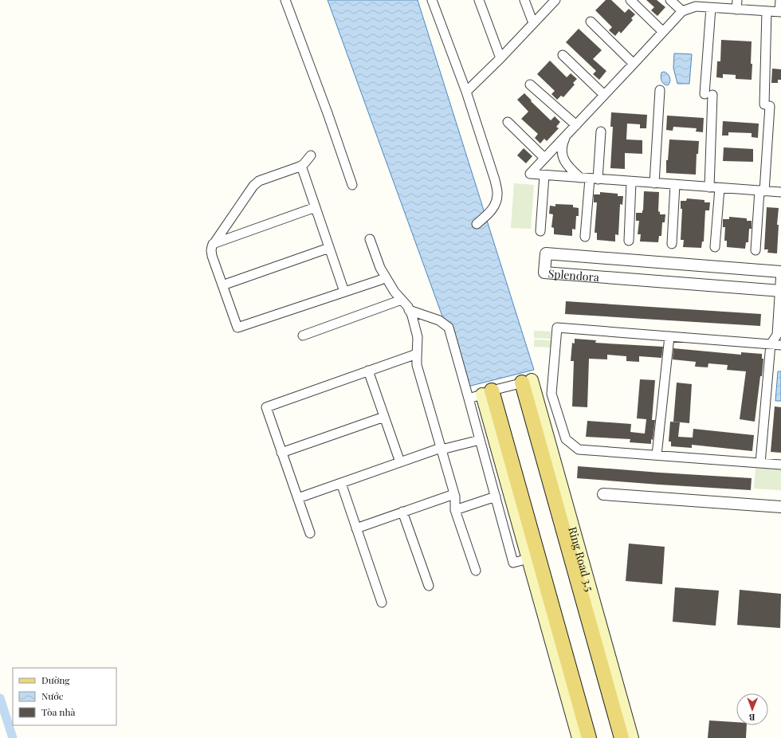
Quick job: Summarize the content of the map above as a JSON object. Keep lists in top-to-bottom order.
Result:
{
  "streets": {
    "main road": ["Ring Road 3.5"],
    "street": ["Splendora"]
  },
  "legend": ["Đường", "Nước", "Tòa nhà"],
  "north": "bottom"
}
